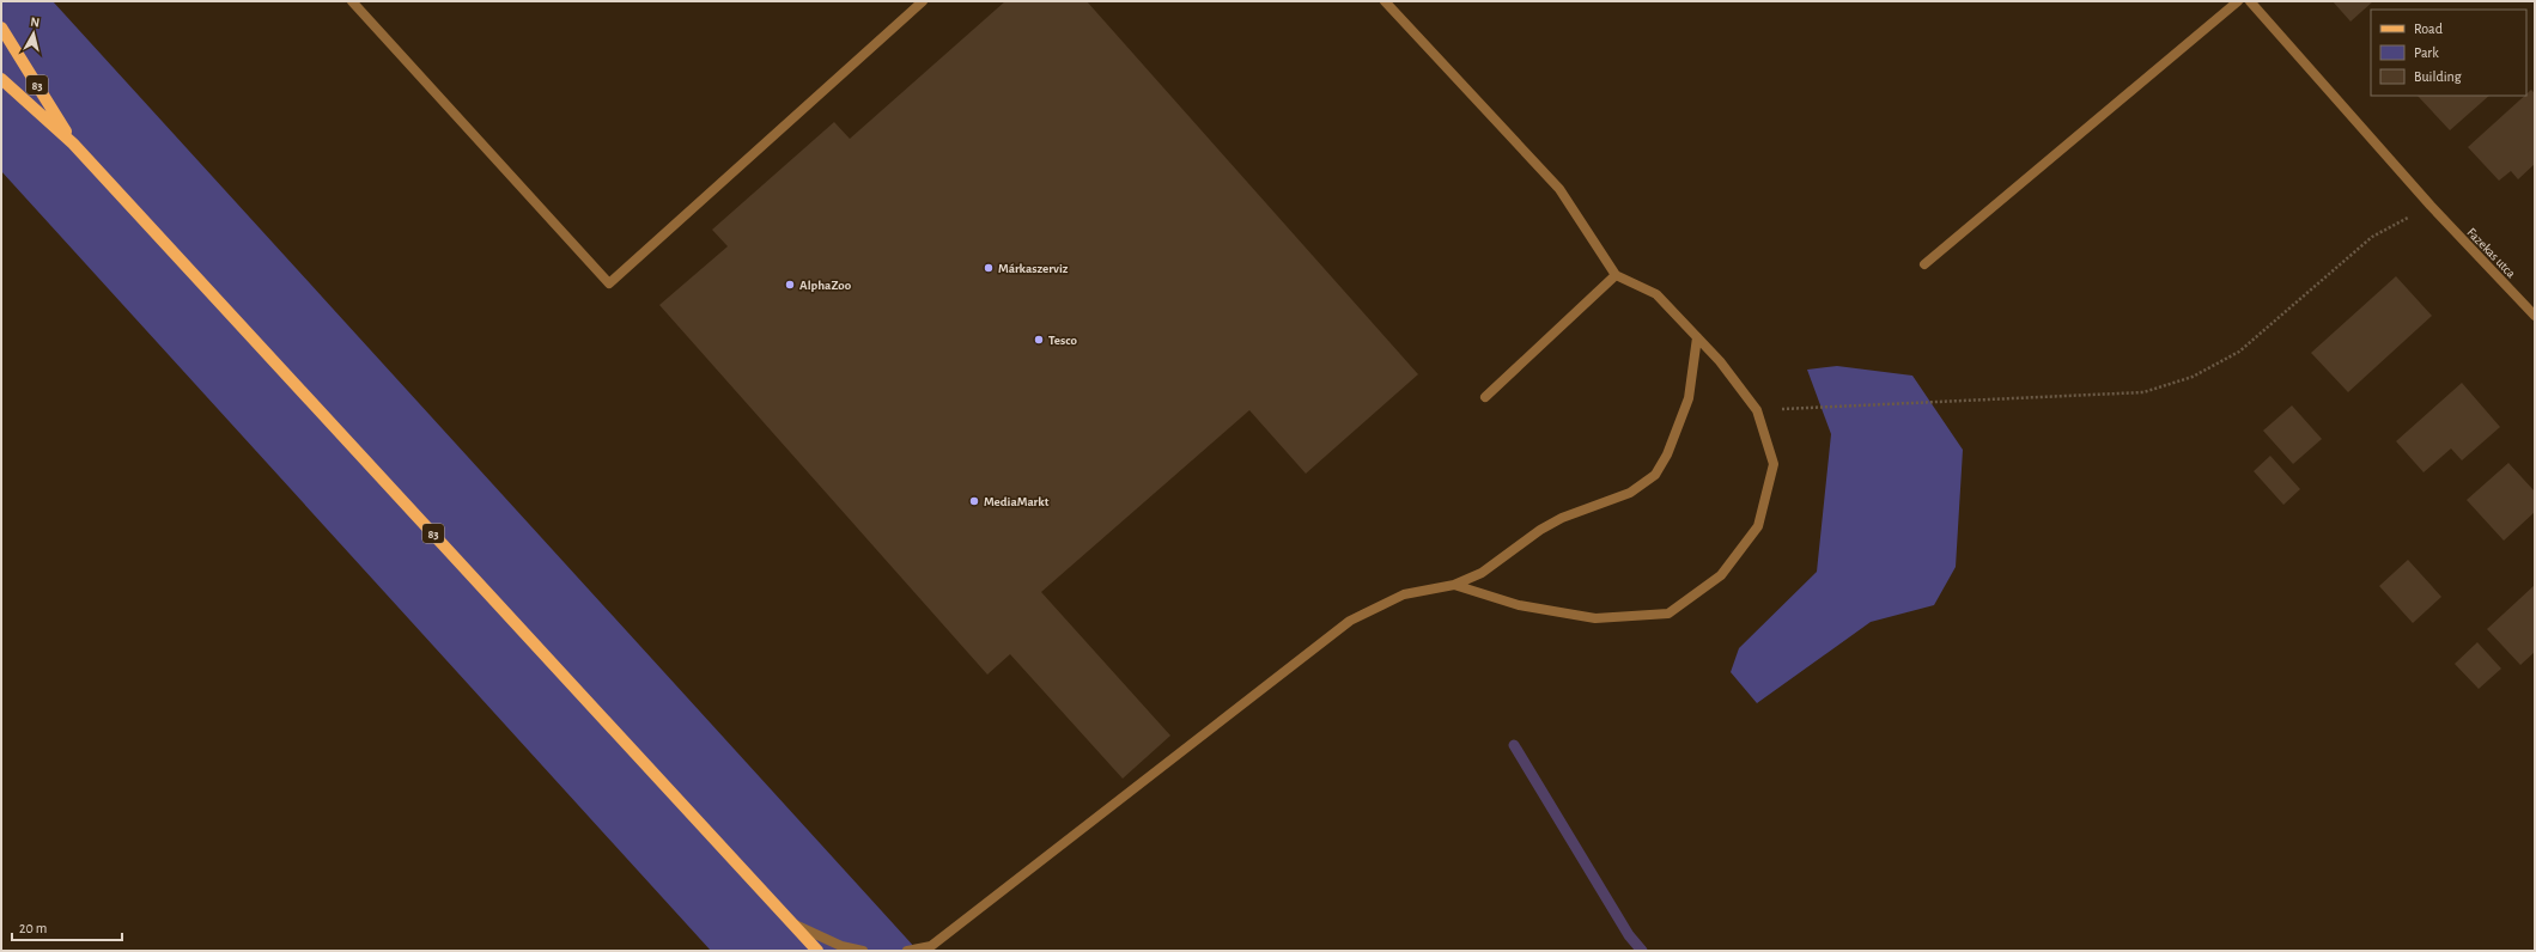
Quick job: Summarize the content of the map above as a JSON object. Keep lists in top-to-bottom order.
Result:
{
  "streets": {
    "main road": ["83"],
    "street": ["Fazekas utca"]
  },
  "places": [
    "Márkaszerviz",
    "AlphaZoo",
    "Tesco",
    "MediaMarkt"
  ],
  "legend": ["Road", "Park", "Building"],
  "scale_bar": "20 m",
  "north": "top"
}
